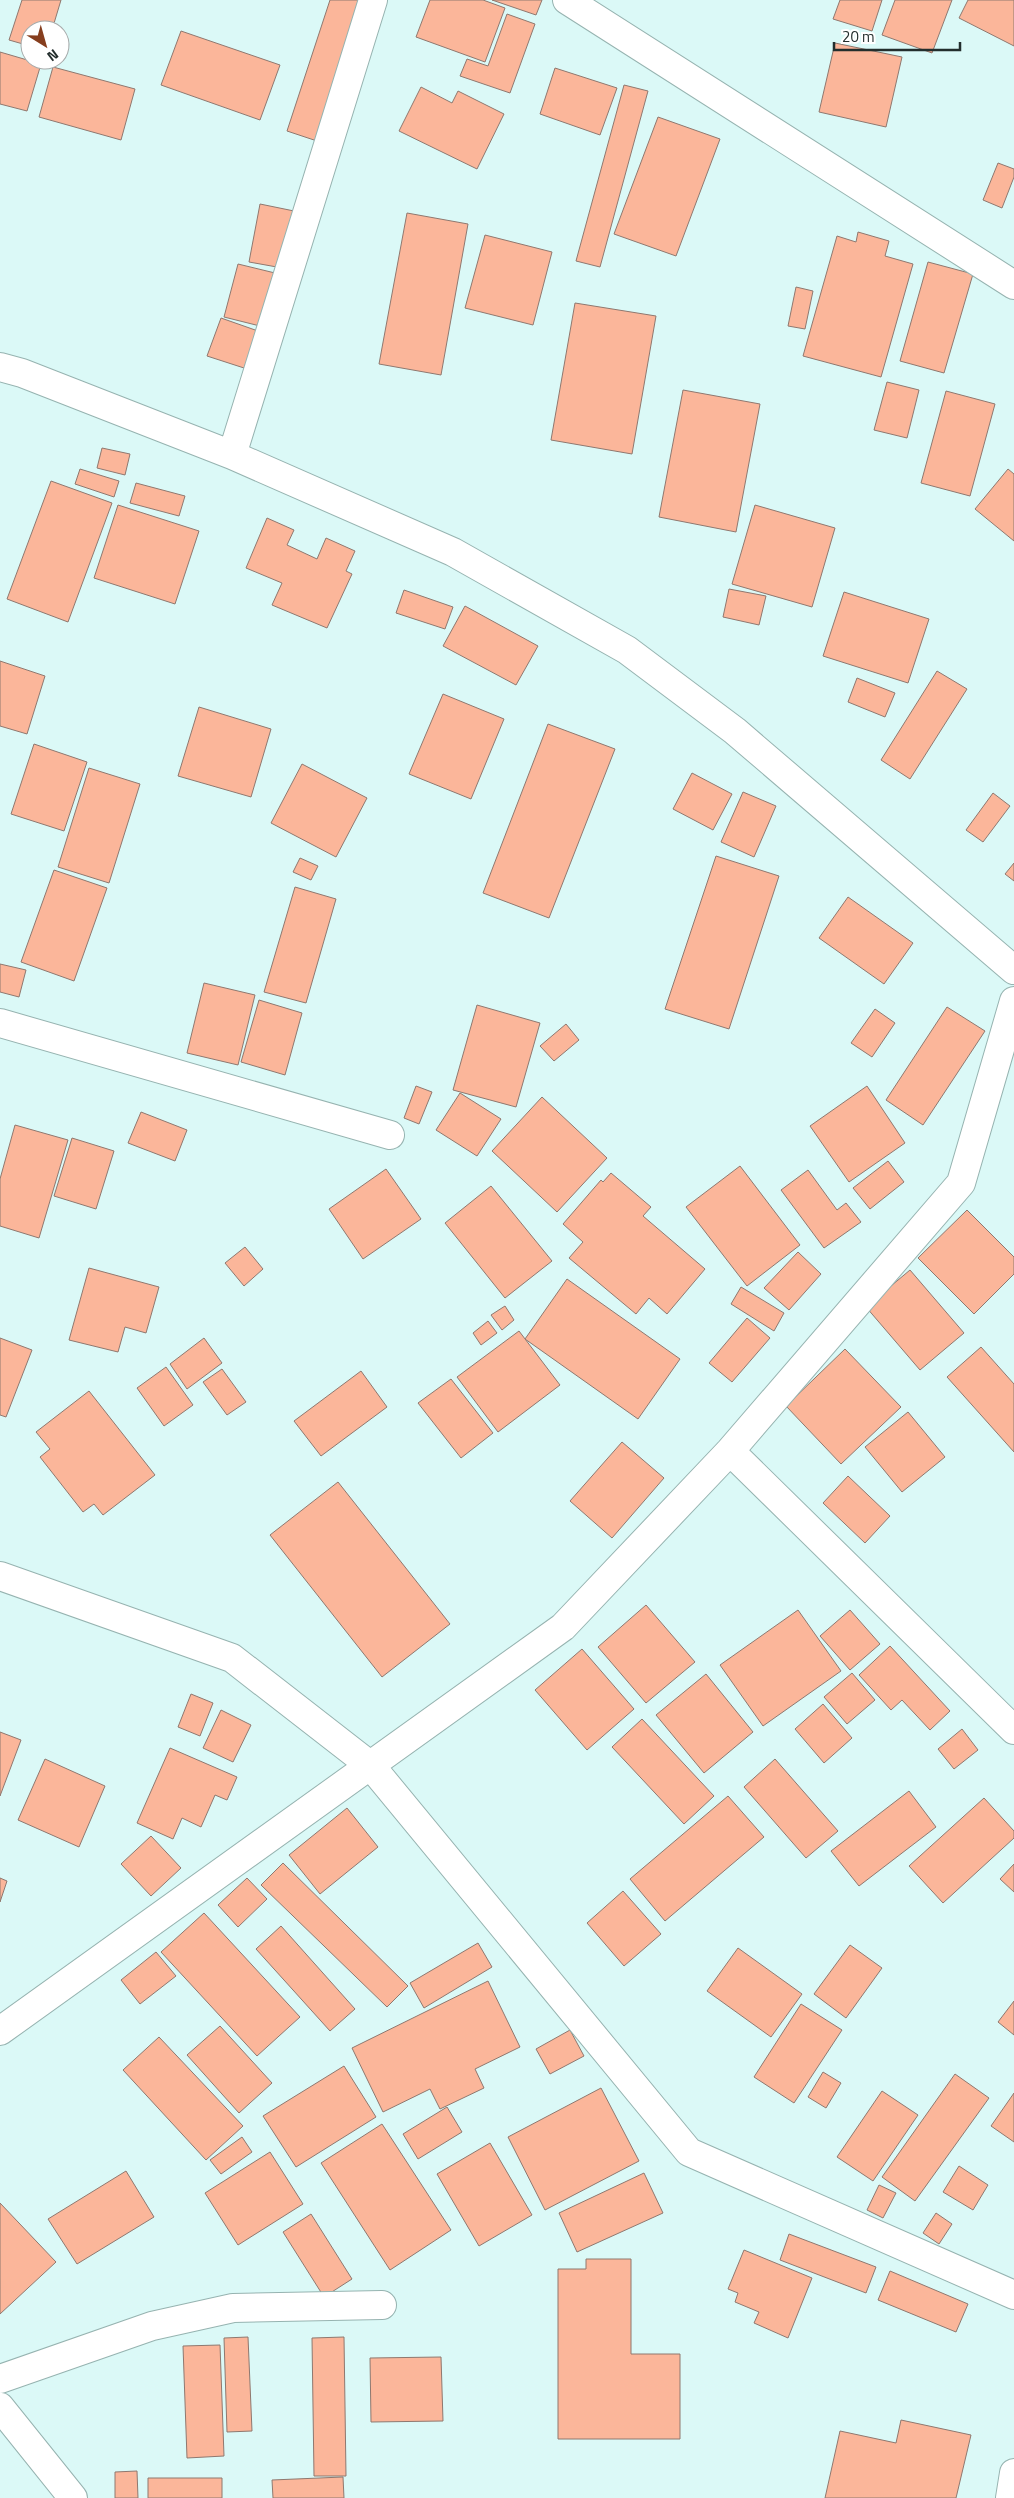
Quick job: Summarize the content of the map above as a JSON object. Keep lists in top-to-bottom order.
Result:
{
  "scale_bar": "20 m",
  "north": "bottom right"
}
